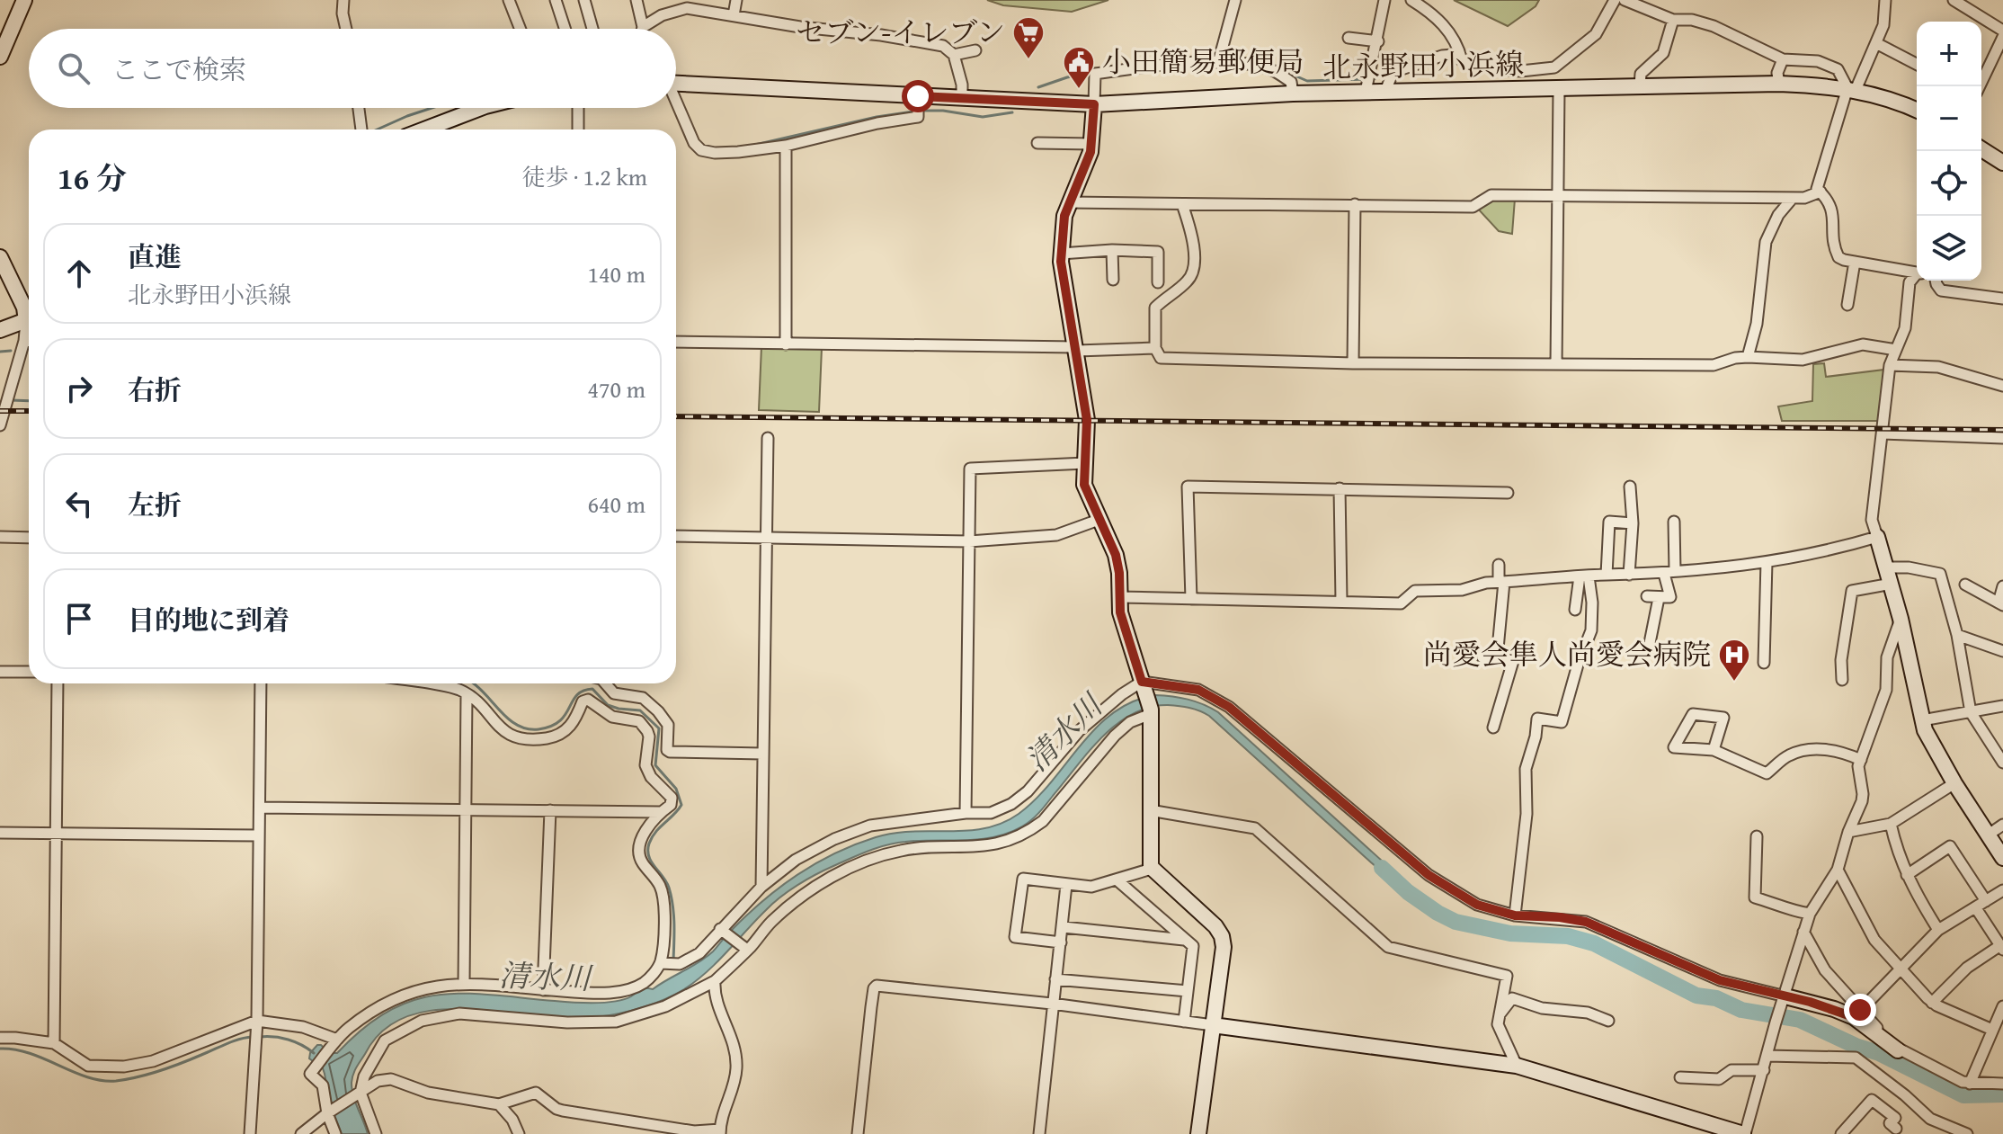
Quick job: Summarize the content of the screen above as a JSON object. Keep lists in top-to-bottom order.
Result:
{
  "streets": {
    "street": ["北永野田小浜線"]
  },
  "water": ["清水川"],
  "places": {
    "supermarket": ["セブン-イレブン"],
    "public building": ["小田簡易郵便局"],
    "hospital": ["尚愛会隼人尚愛会病院"]
  },
  "page": {
    "map_buttons": ["+", "−"],
    "search": "ここで検索",
    "heading": ["16 分", "徒歩 · 1.2 km"],
    "list": [
      ["直進", "北永野田小浜線", "140 m"],
      ["右折", "470 m"],
      ["左折", "640 m"],
      "目的地に到着"
    ]
  }
}
